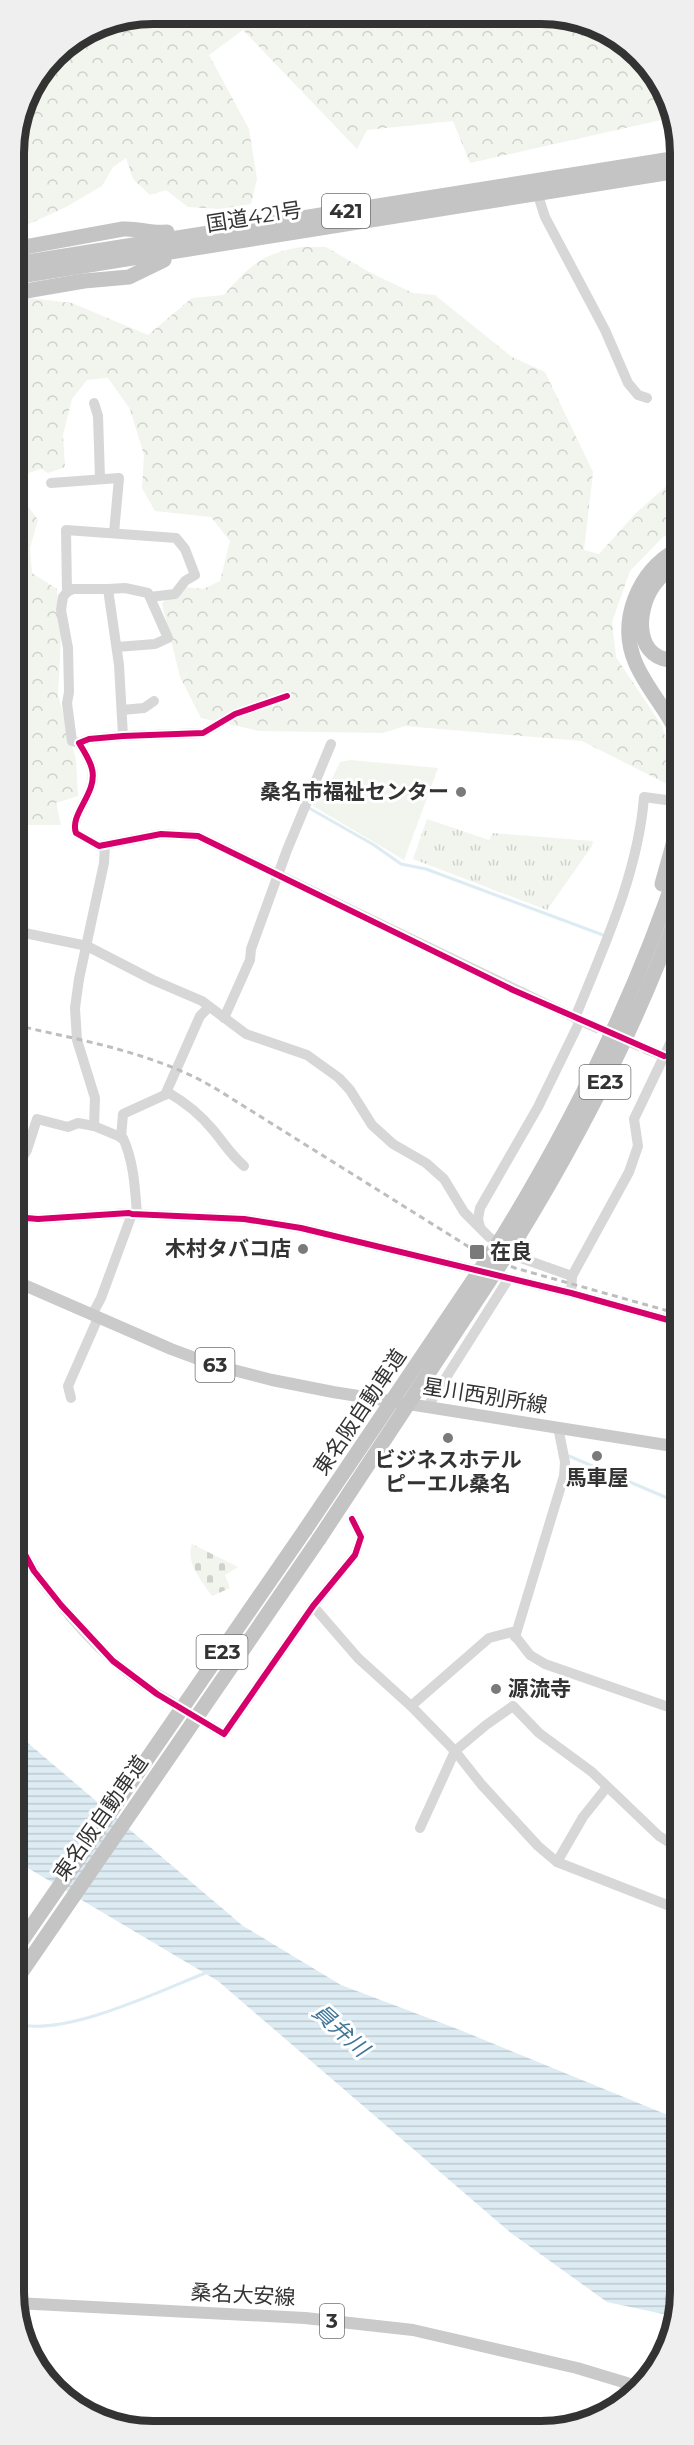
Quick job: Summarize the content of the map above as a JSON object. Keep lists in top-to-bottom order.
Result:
{
  "streets": {
    "highway": [
      "421",
      "国道421号",
      "E23",
      "東名阪自動車道"
    ],
    "main road": [
      "63",
      "星川西別所線",
      "桑名大安線",
      "3"
    ]
  },
  "water": ["員弁川"],
  "places": {
    "other": [
      "桑名市福祉センター",
      "木村タバコ店",
      "ビジネスホテル ピーエル桑名",
      "馬車屋",
      "源流寺"
    ],
    "transit": ["在良"]
  }
}
